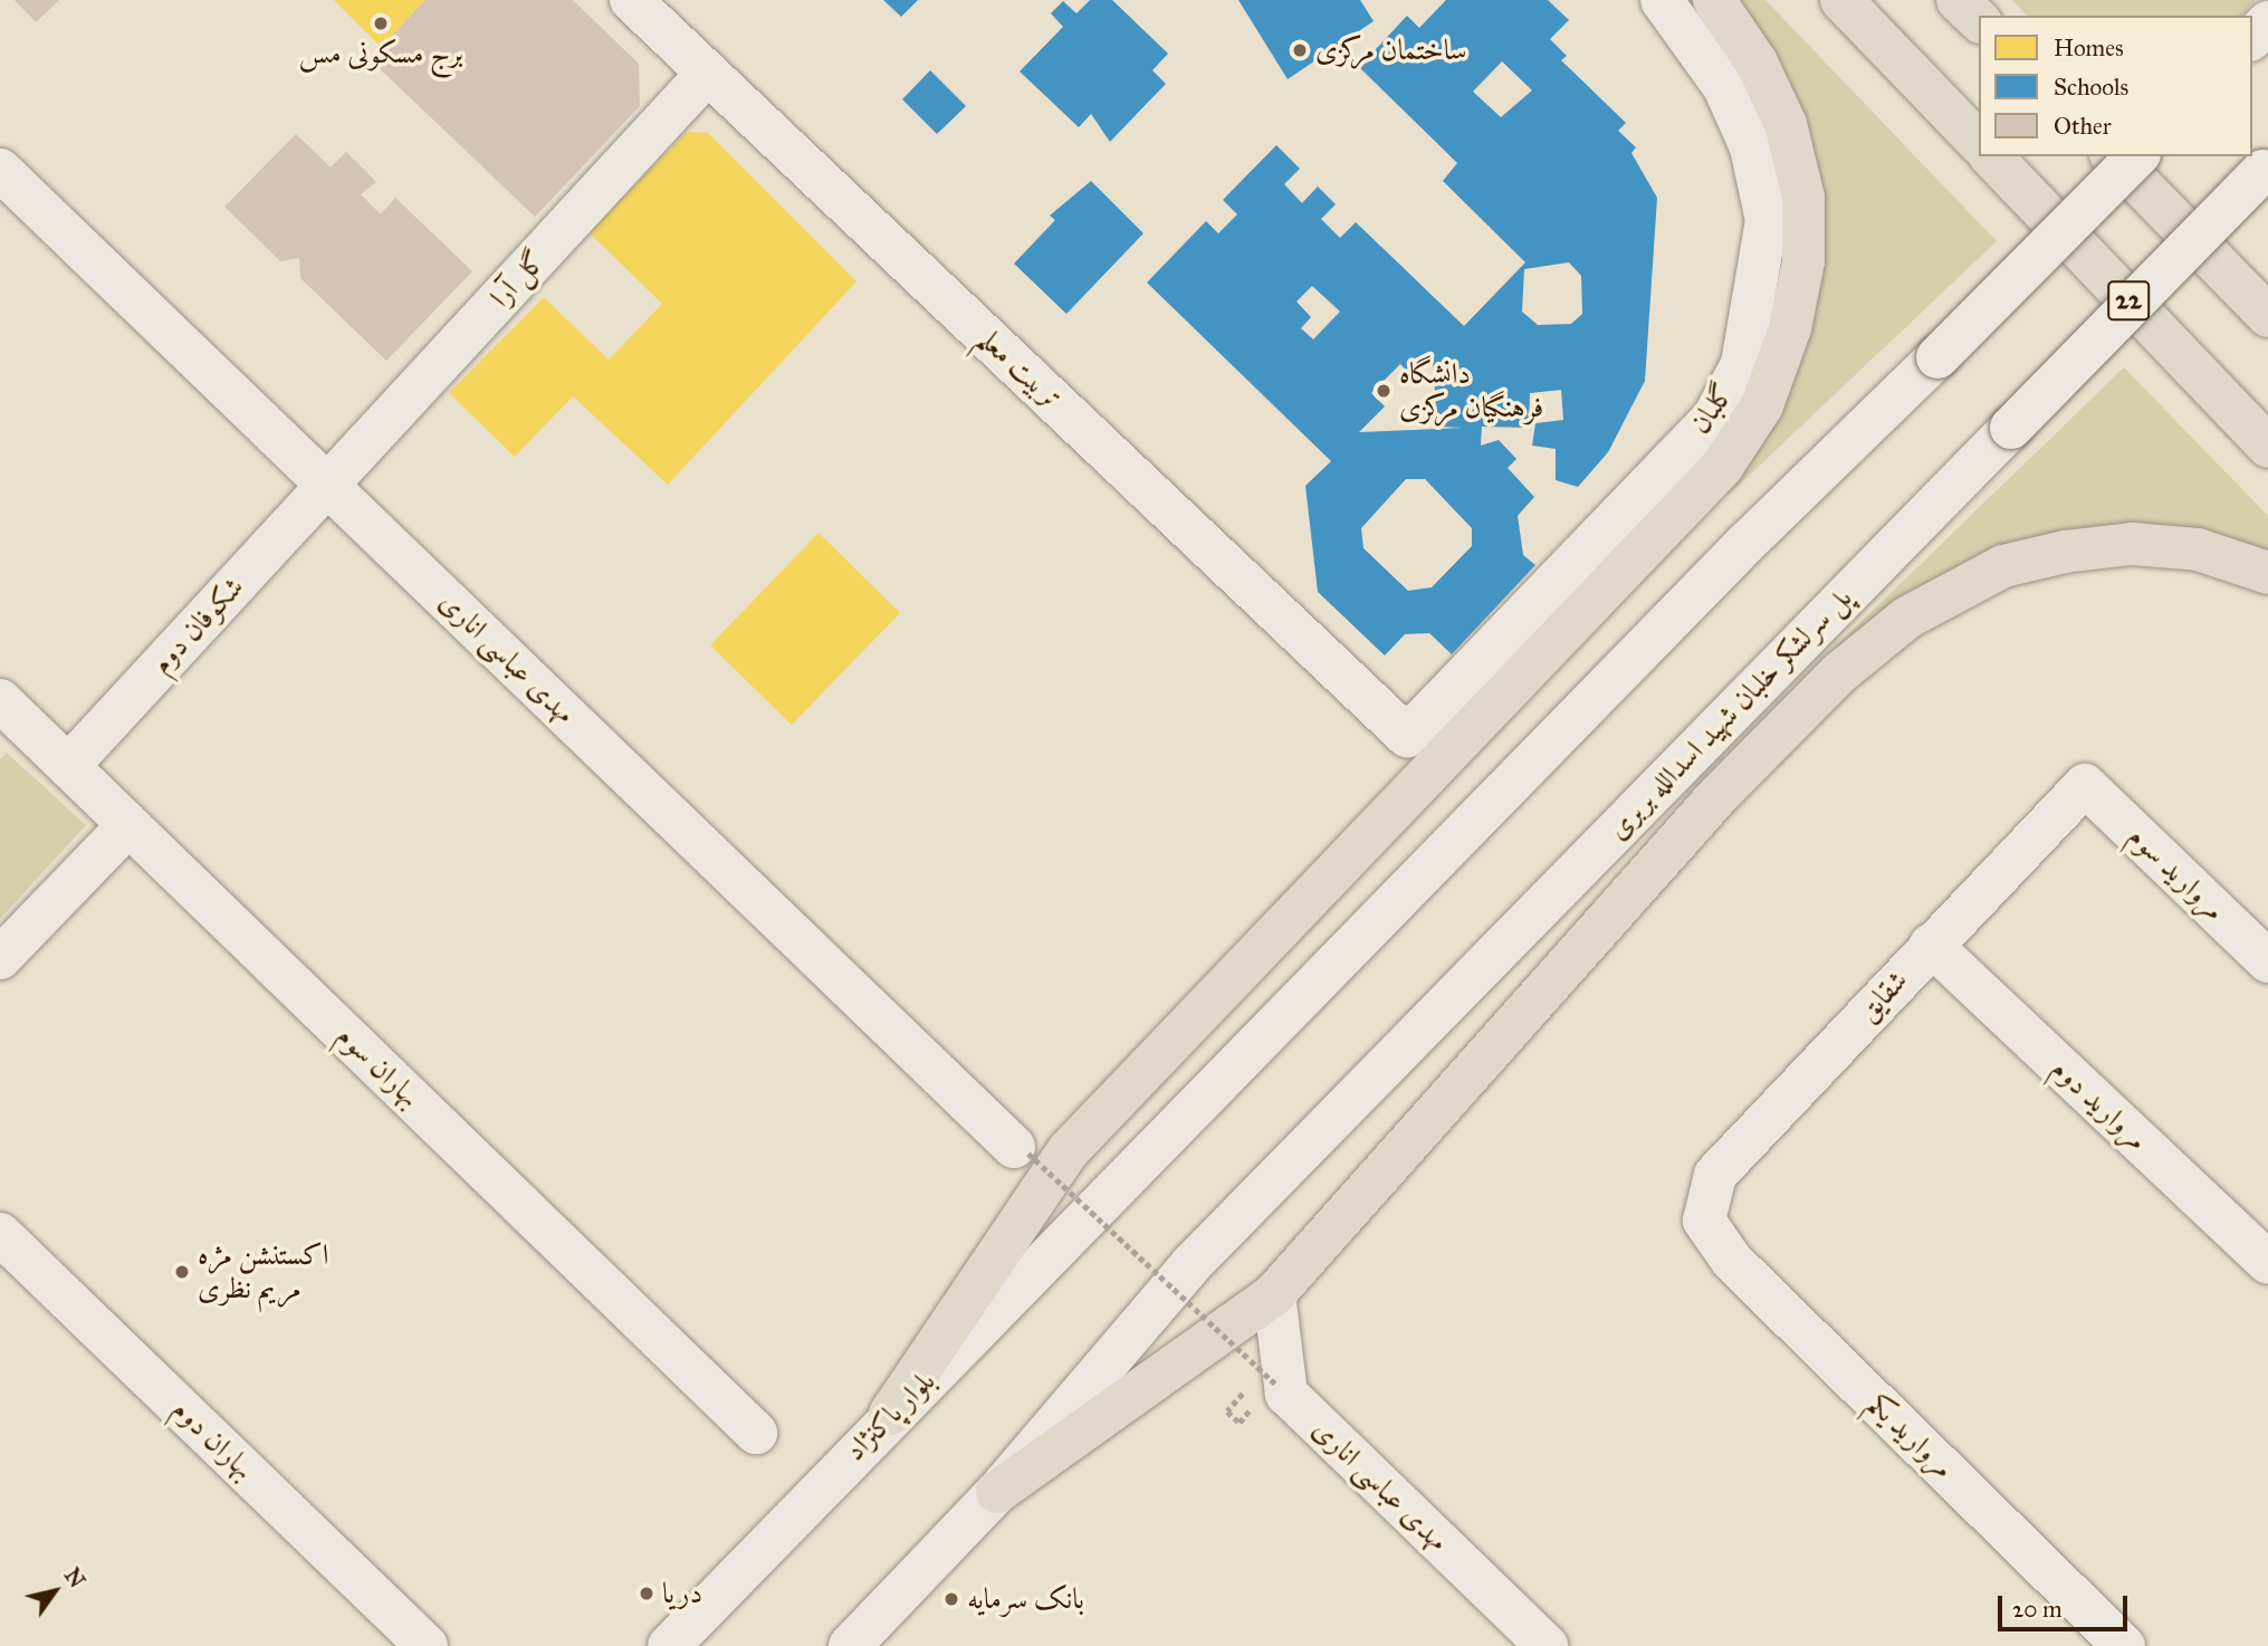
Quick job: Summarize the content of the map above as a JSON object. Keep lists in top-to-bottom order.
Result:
{
  "streets": {
    "highway": ["22"],
    "street": [
      "گل آرا",
      "تربیت معلم",
      "گلبان",
      "شکوفان دوم",
      "مهدی عباسی اناری",
      "پل سرلشکر خلبان شهید اسدالله بربری",
      "مروارید سوم",
      "شقایق",
      "بهاران سوم",
      "مروارید دوم",
      "بلوار پاکنژاد",
      "مروارید یکم",
      "بهاران دوم"
    ]
  },
  "crossings": [
    ["گل آرا", "تربیت معلم"],
    ["گل آرا", "شکوفان دوم"],
    ["گل آرا", "مهدی عباسی اناری"],
    ["تربیت معلم", "گلبان"],
    ["شکوفان دوم", "مهدی عباسی اناری"],
    ["شکوفان دوم", "بهاران سوم"],
    ["مروارید سوم", "شقایق"],
    ["شقایق", "مروارید دوم"],
    ["شقایق", "مروارید یکم"]
  ],
  "places": [
    "برج مسکونی مس",
    "ساختمان مرکزی",
    "دانشگاه فرهنگیان مرکزی",
    "اکستنشن مژه مریم نظری",
    "دریا",
    "بانک سرمایه"
  ],
  "legend": ["Homes", "Schools", "Other"],
  "scale_bar": "20 m",
  "north": "top right"
}
